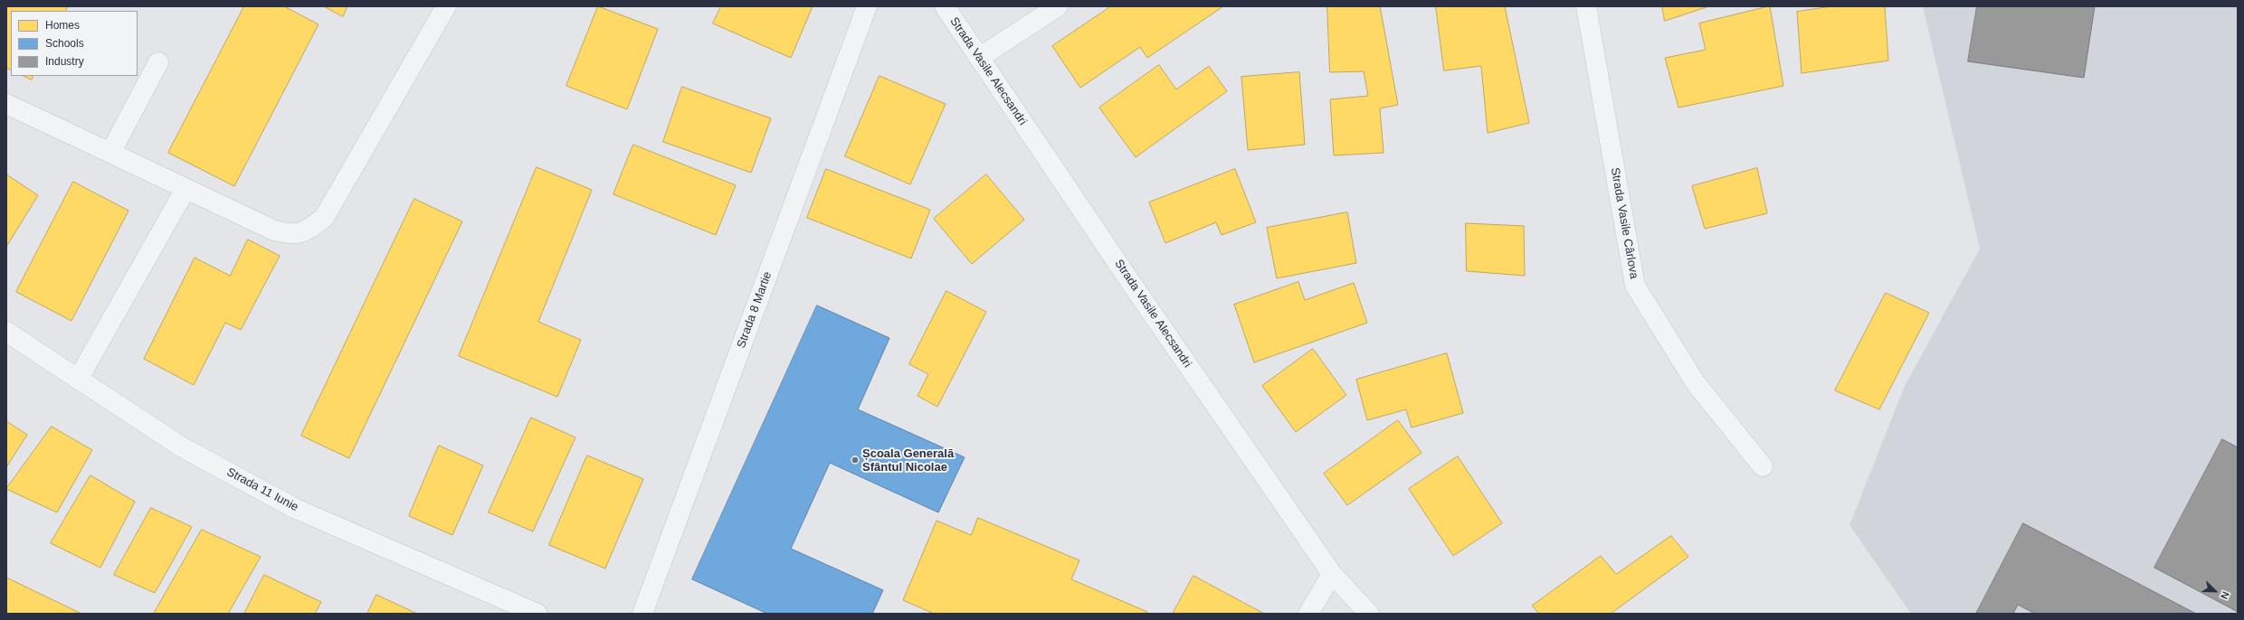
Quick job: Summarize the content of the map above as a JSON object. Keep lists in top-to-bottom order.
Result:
{
  "streets": {
    "street": [
      "Strada Vasile Alecsandri",
      "Strada Vasile Cârlova",
      "Strada 8 Martie",
      "Strada 11 Iunie"
    ]
  },
  "places": ["Școala Generală Sfântul Nicolae"],
  "legend": ["Homes", "Schools", "Industry"],
  "north": "bottom right"
}
